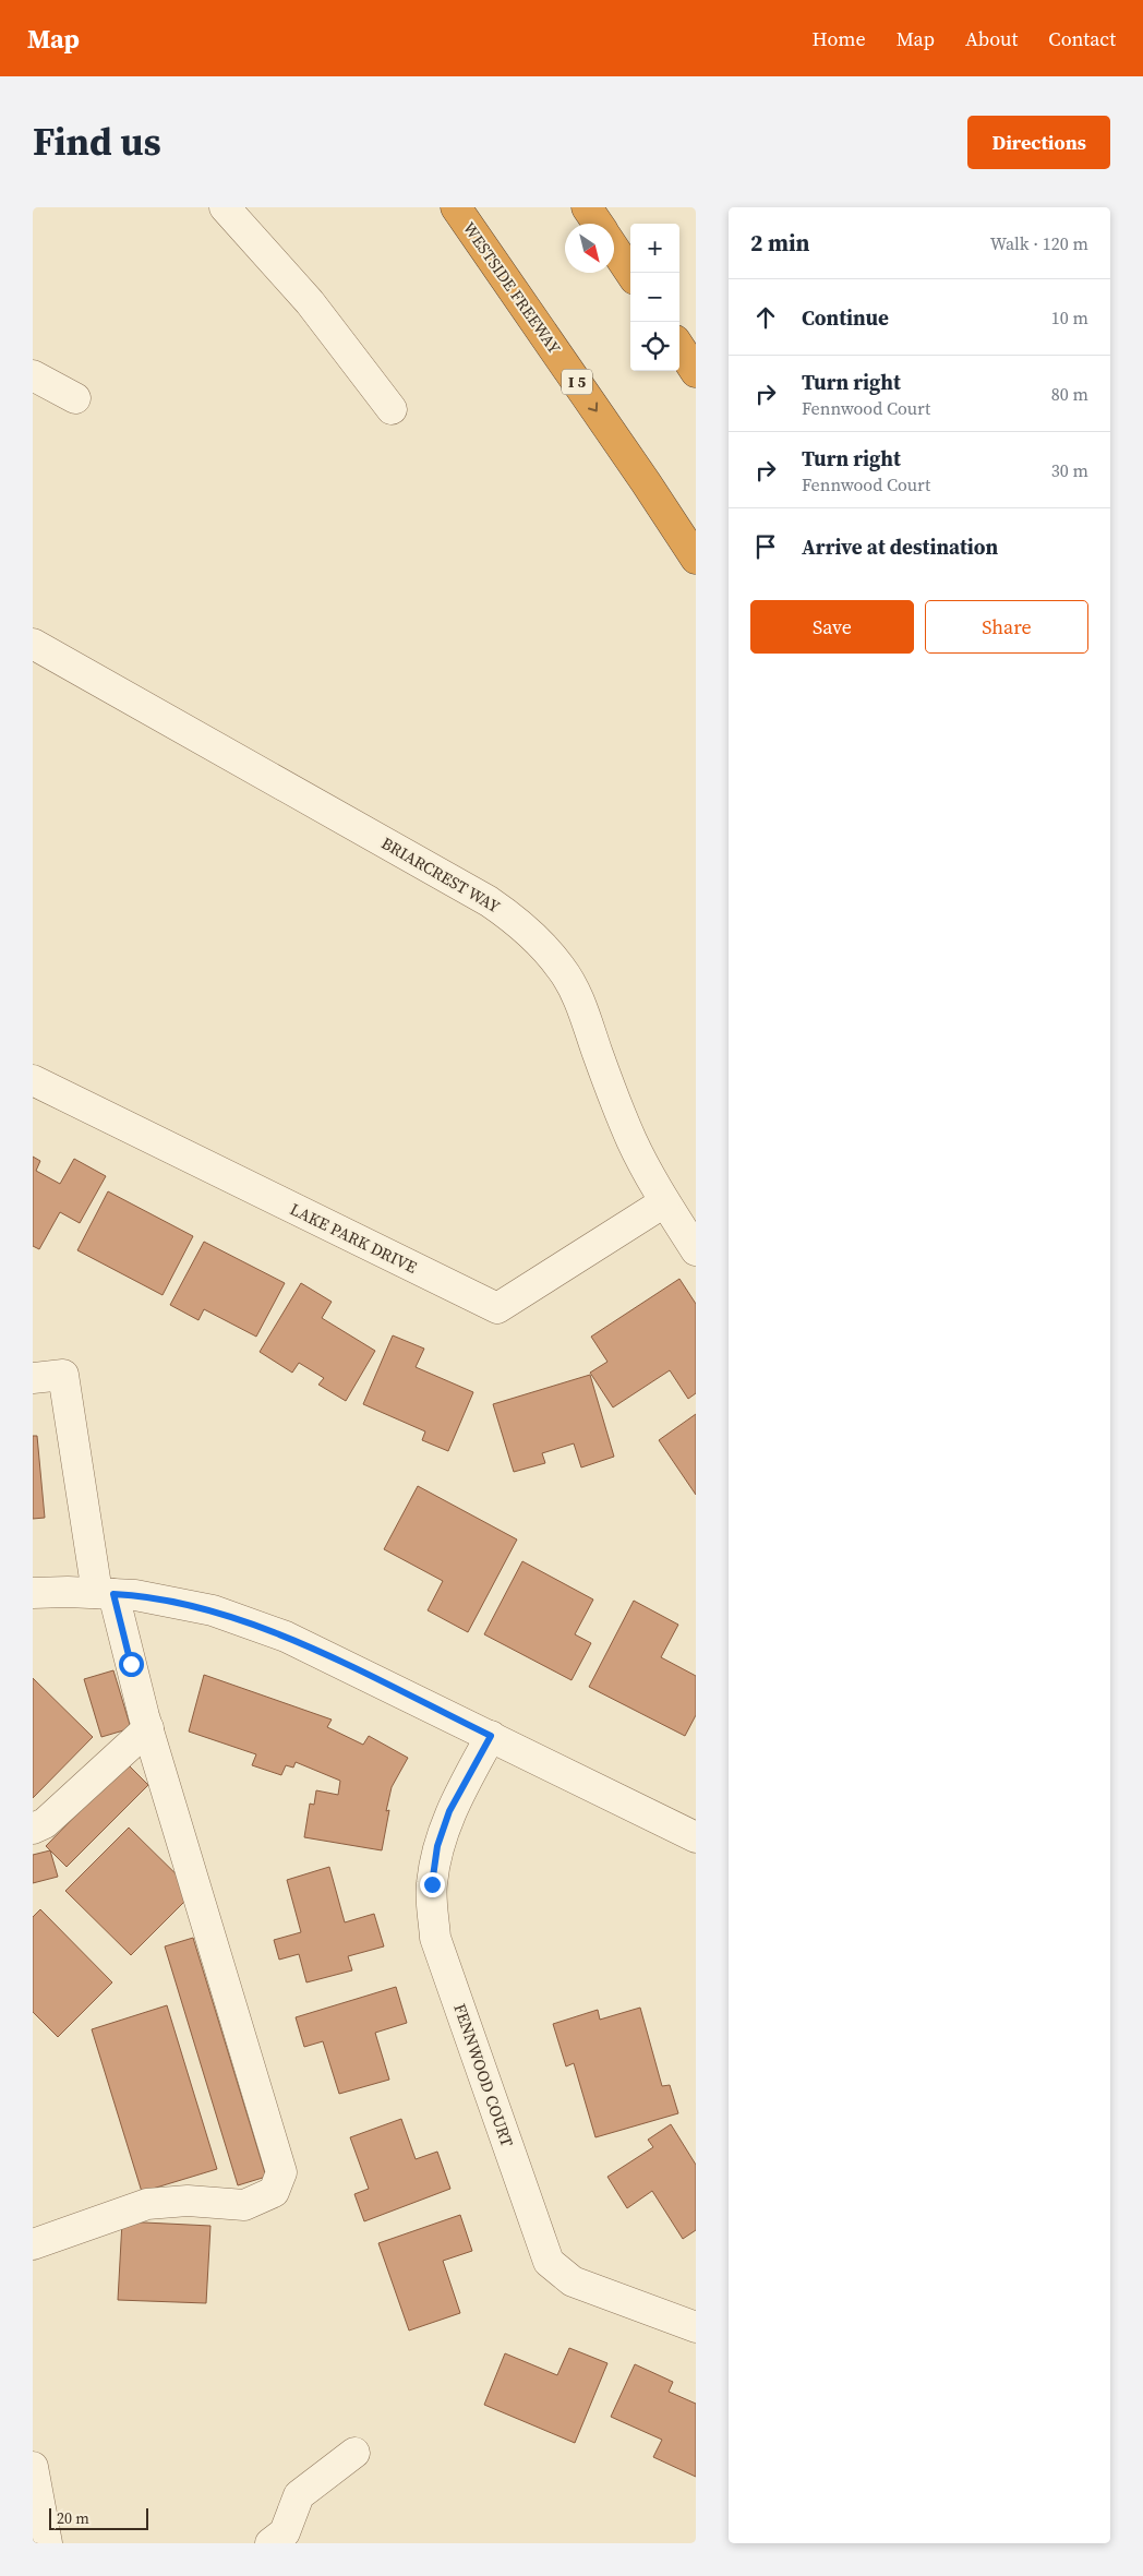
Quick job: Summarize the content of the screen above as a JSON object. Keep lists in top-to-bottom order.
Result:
{
  "streets": {
    "highway": ["WESTSIDE FREEWAY", "I 5"],
    "street": ["BRIARCREST WAY", "LAKE PARK DRIVE", "FENNWOOD COURT"]
  },
  "crossings": [
    ["BRIARCREST WAY", "LAKE PARK DRIVE"]
  ],
  "one_way": ["WESTSIDE FREEWAY"],
  "scale_bar": "20 m",
  "north": "bottom right",
  "page": {
    "header": "Map",
    "nav": [
      "Home",
      "Map",
      "About",
      "Contact"
    ],
    "title": "Find us",
    "buttons": [
      "Directions",
      ["Save", "Share"]
    ],
    "heading": ["2 min", "Walk · 120 m"],
    "map_buttons": ["+", "−"],
    "list": [
      ["Continue", "10 m"],
      ["Turn right", "Fennwood Court", "80 m"],
      ["Turn right", "Fennwood Court", "30 m"],
      "Arrive at destination"
    ],
    "scale": "20 m"
  }
}
